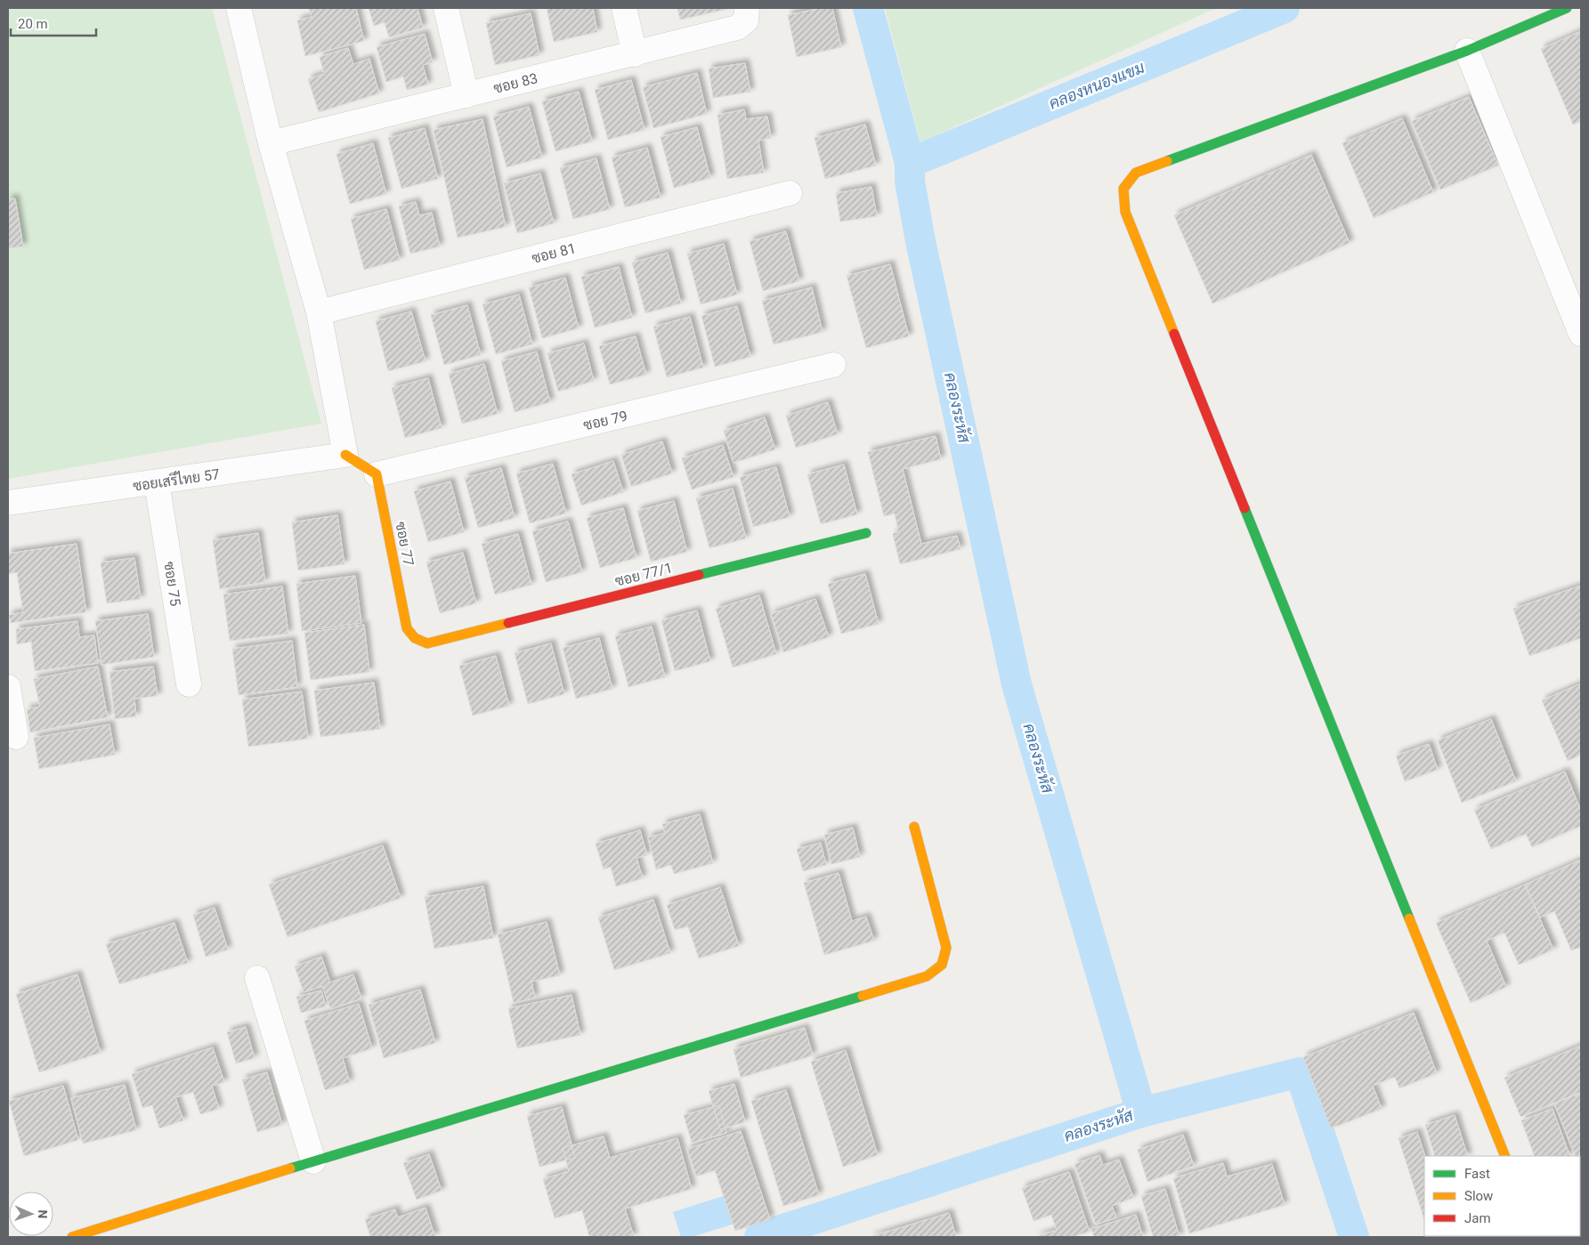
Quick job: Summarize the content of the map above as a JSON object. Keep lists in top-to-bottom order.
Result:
{
  "streets": {
    "street": [
      "ซอย 83",
      "ซอย 81",
      "ซอย 79",
      "ซอยเสรีไทย 57",
      "ซอย 77",
      "ซอย 77/1",
      "ซอย 75"
    ]
  },
  "crossings": [
    ["ซอย 79", "ซอย 77"],
    ["ซอยเสรีไทย 57", "ซอย 75"],
    ["ซอย 77", "ซอย 77/1"]
  ],
  "water": ["คลองหนองแขม", "คลองระหัส"],
  "legend": ["Fast", "Slow", "Jam"],
  "scale_bar": "20 m",
  "north": "right"
}
